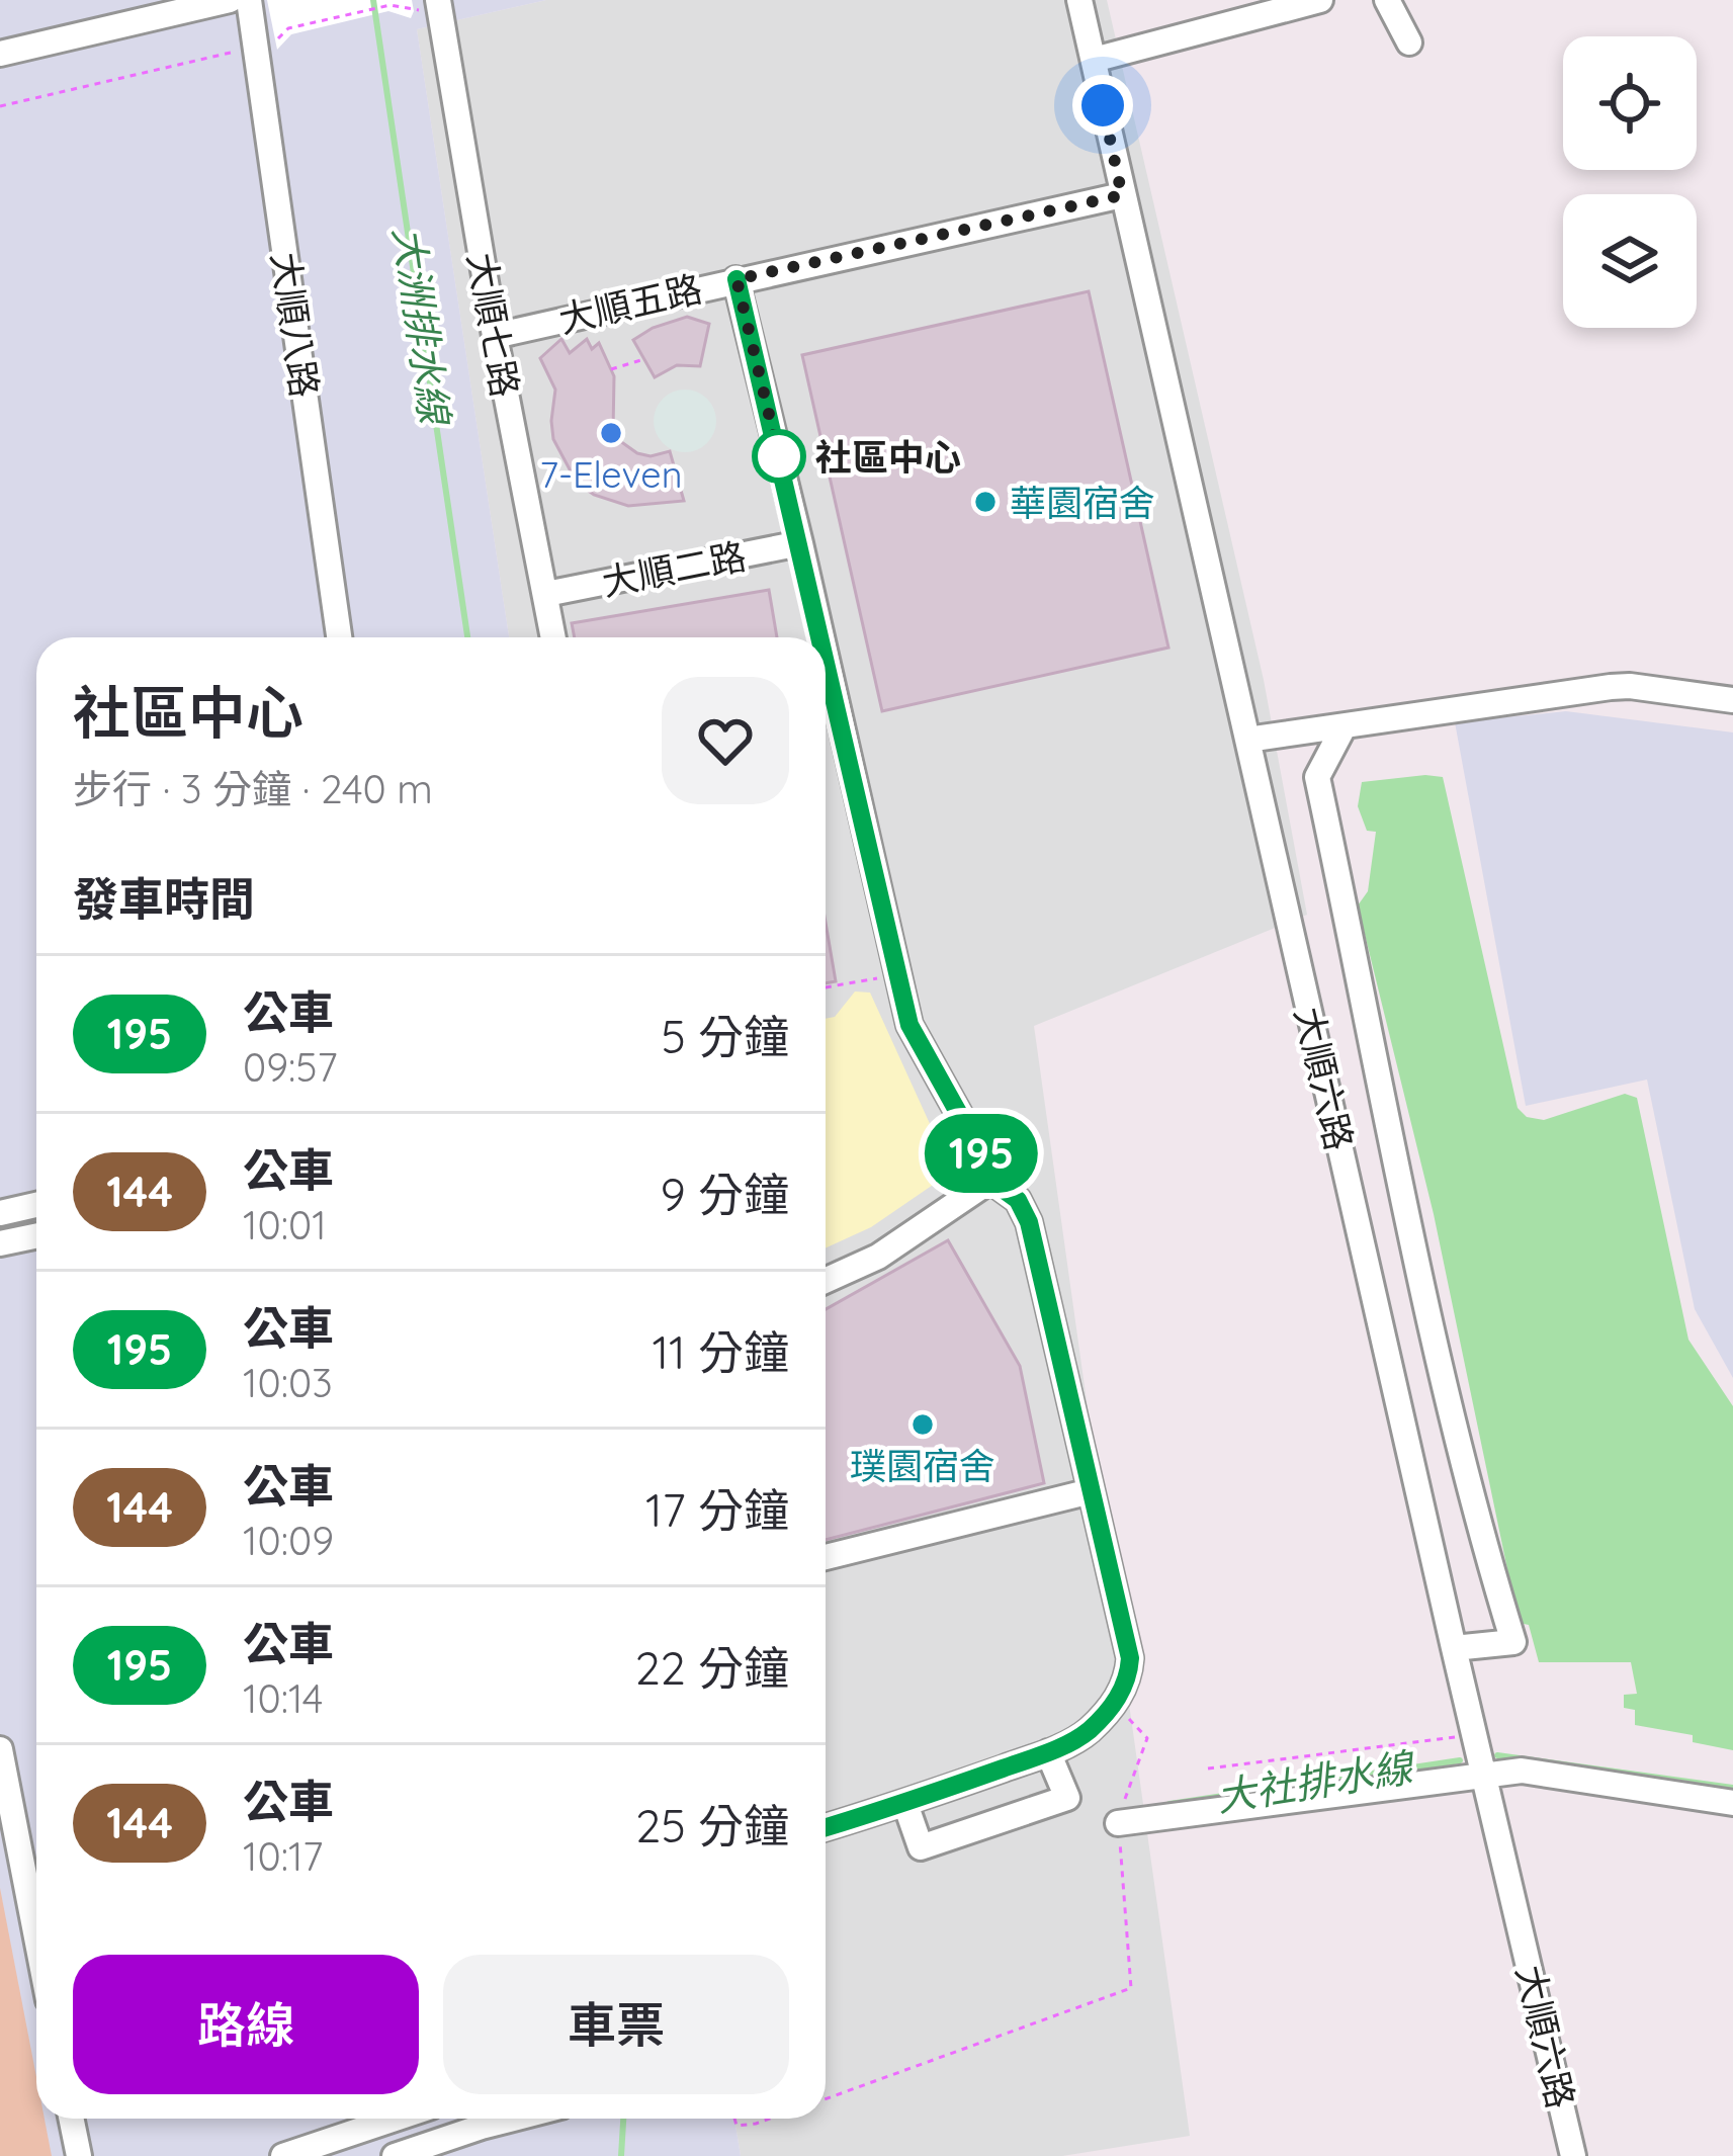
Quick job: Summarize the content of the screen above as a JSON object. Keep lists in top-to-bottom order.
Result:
{
  "streets": {
    "street": [
      "大順五路",
      "大順八路",
      "大順七路",
      "大順二路",
      "大順六路"
    ]
  },
  "crossings": [
    ["大順五路", "大順七路"],
    ["大順五路", "大順六路"],
    ["大順七路", "大順二路"]
  ],
  "water": ["大洲排水線", "大社排水線"],
  "places": [
    "7-Eleven",
    "社區中心",
    "華園宿舍",
    "璞園宿舍"
  ],
  "lines": ["bus line 195"],
  "page": {
    "on_map": "195",
    "heading": [
      ["社區中心", "步行 · 3 分鐘 · 240 m"],
      "發車時間"
    ],
    "list": [
      {
        "mark": "195",
        "name": "公車",
        "note": "09:57",
        "value": "5 分鐘"
      },
      {
        "mark": "144",
        "name": "公車",
        "note": "10:01",
        "value": "9 分鐘"
      },
      {
        "mark": "195",
        "name": "公車",
        "note": "10:03",
        "value": "11 分鐘"
      },
      {
        "mark": "144",
        "name": "公車",
        "note": "10:09",
        "value": "17 分鐘"
      },
      {
        "mark": "195",
        "name": "公車",
        "note": "10:14",
        "value": "22 分鐘"
      },
      {
        "mark": "144",
        "name": "公車",
        "note": "10:17",
        "value": "25 分鐘"
      }
    ],
    "buttons": ["路線", "車票"]
  }
}
